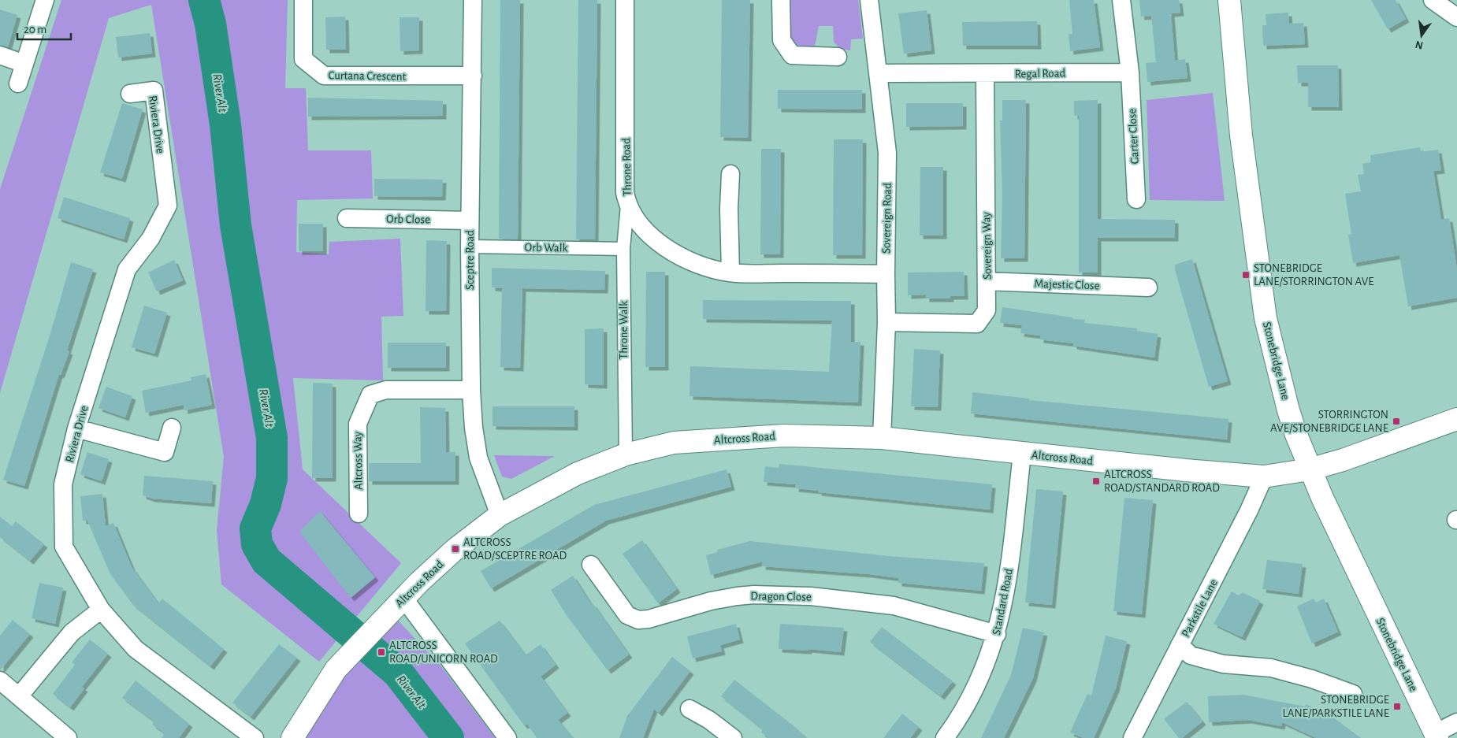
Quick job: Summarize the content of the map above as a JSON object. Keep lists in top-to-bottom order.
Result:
{
  "streets": {
    "street": [
      "Regal Road",
      "Curtana Crescent",
      "Riviera Drive",
      "Garter Close",
      "Throne Road",
      "Sovereign Road",
      "Orb Close",
      "Sovereign Way",
      "Orb Walk",
      "Sceptre Road",
      "Majestic Close",
      "Throne Walk",
      "Stonebridge Lane",
      "Altcross Road",
      "Altcross Way",
      "Dragon Close",
      "Standard Road",
      "Parkstile Lane"
    ]
  },
  "crossings": [
    ["Regal Road", "Garter Close"],
    ["Regal Road", "Sovereign Road"],
    ["Regal Road", "Sovereign Way"],
    ["Curtana Crescent", "Sceptre Road"],
    ["Throne Road", "Sovereign Road"],
    ["Throne Road", "Throne Walk"],
    ["Sovereign Road", "Sovereign Way"],
    ["Sovereign Road", "Altcross Road"],
    ["Orb Close", "Sceptre Road"],
    ["Sovereign Way", "Majestic Close"],
    ["Orb Walk", "Sceptre Road"],
    ["Orb Walk", "Throne Walk"],
    ["Sceptre Road", "Altcross Road"],
    ["Sceptre Road", "Altcross Way"],
    ["Throne Walk", "Altcross Road"],
    ["Stonebridge Lane", "Altcross Road"],
    ["Altcross Road", "Standard Road"],
    ["Altcross Road", "Parkstile Lane"],
    ["Dragon Close", "Standard Road"]
  ],
  "water": ["River Alt"],
  "places": {
    "transit": [
      "STONEBRIDGE LANE/STORRINGTON AVE",
      "STORRINGTON AVE/STONEBRIDGE LANE",
      "ALTCROSS ROAD/STANDARD ROAD",
      "ALTCROSS ROAD/SCEPTRE ROAD",
      "ALTCROSS ROAD/UNICORN ROAD",
      "STONEBRIDGE LANE/PARKSTILE LANE"
    ]
  },
  "scale_bar": "20 m",
  "north": "bottom"
}
